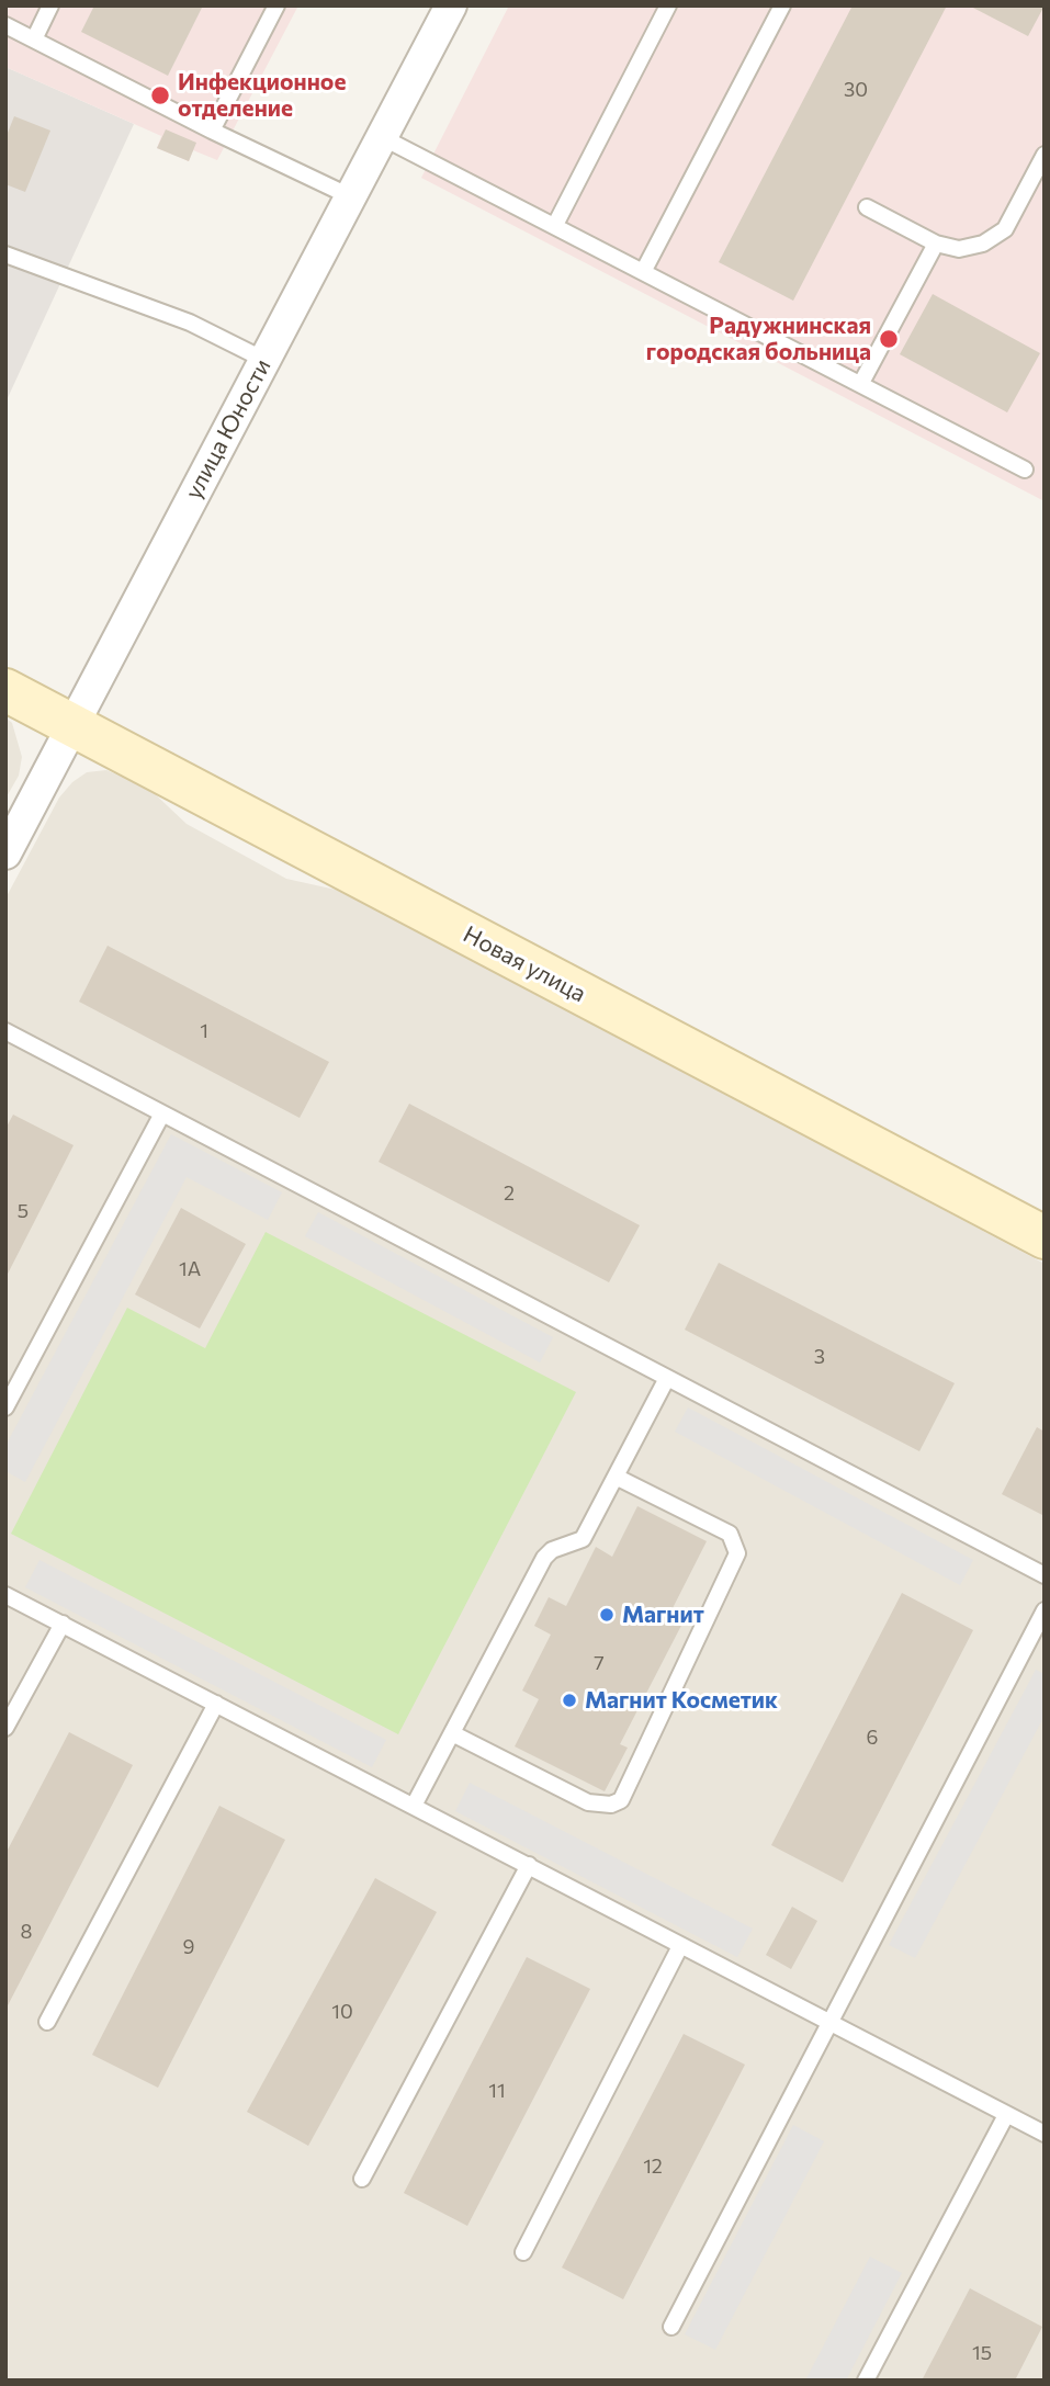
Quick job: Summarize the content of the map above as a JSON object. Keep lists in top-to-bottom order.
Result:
{
  "streets": {
    "street": ["улица Юности", "Новая улица"]
  },
  "crossings": [
    ["улица Юности", "Новая улица"]
  ],
  "places": [
    "Инфекционное отделение",
    "Радужнинская городская больница",
    "Магнит",
    "Магнит Косметик"
  ],
  "house_numbers": [
    "30",
    "1",
    "2",
    "5",
    "1А",
    "3",
    "7",
    "6",
    "8",
    "9",
    "10",
    "11",
    "12",
    "15"
  ]
}
